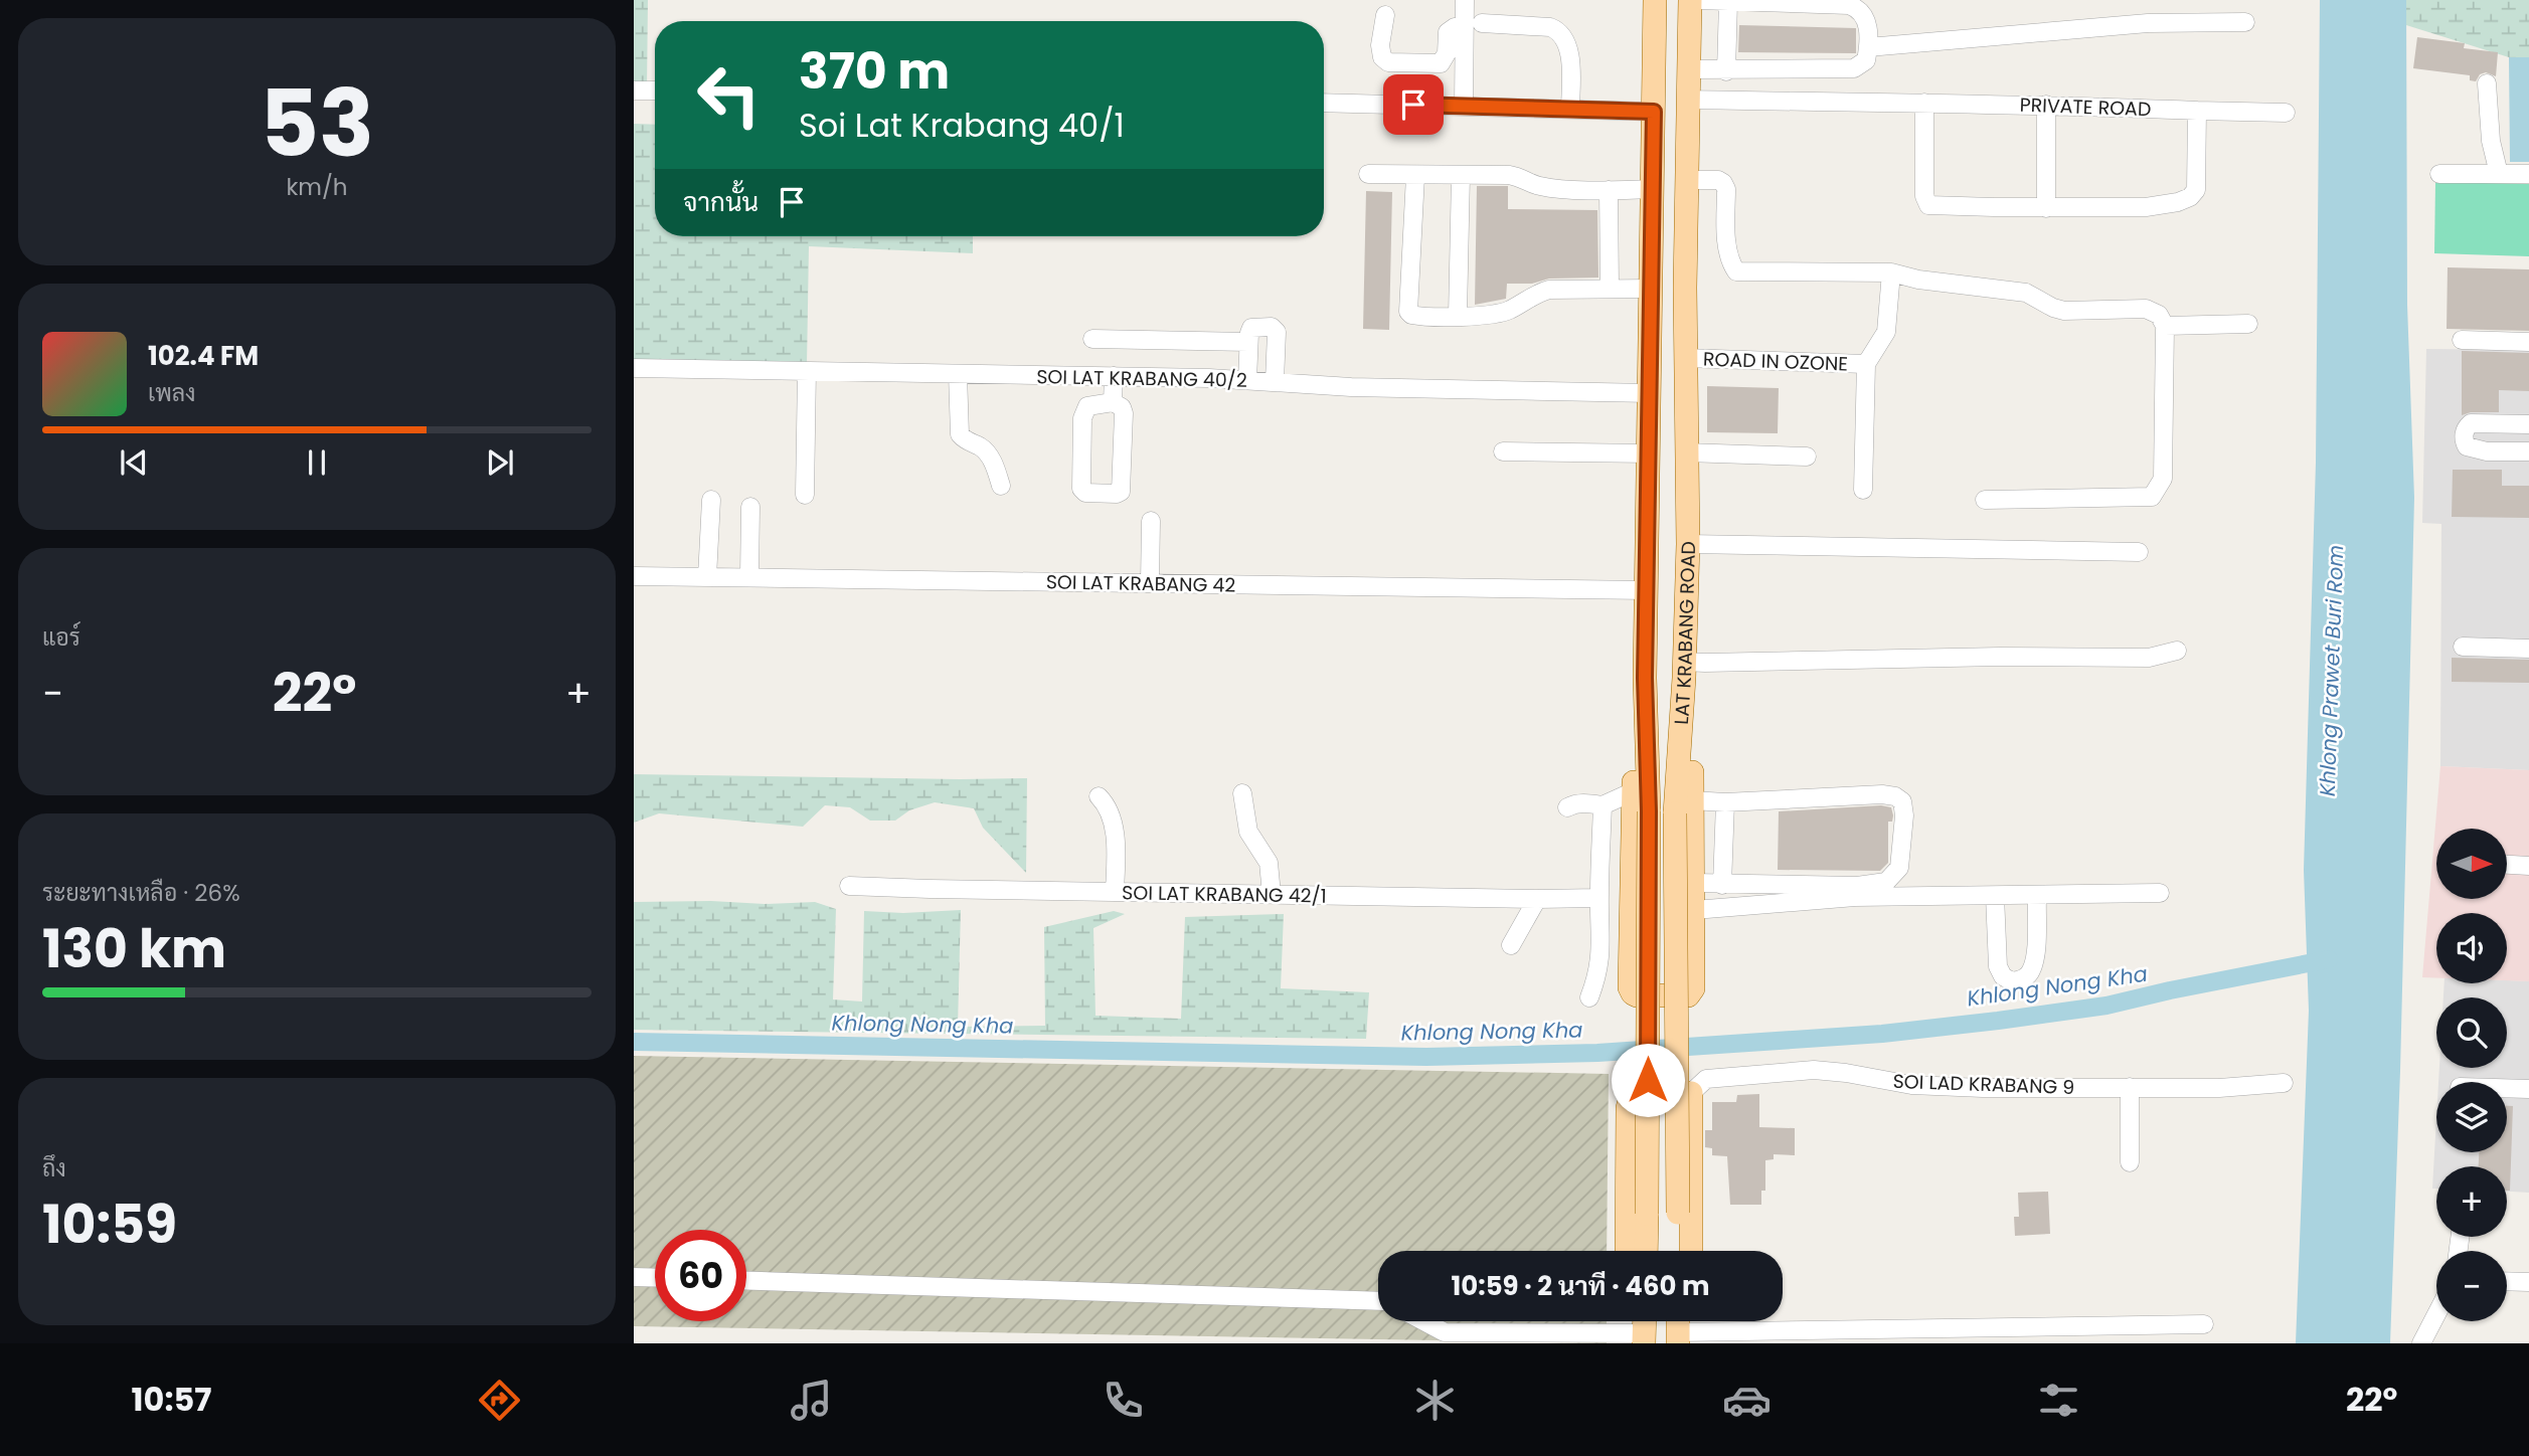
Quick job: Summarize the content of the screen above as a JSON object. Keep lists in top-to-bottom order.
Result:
{
  "streets": {
    "main road": ["LAT KRABANG ROAD"],
    "street": [
      "PRIVATE ROAD",
      "ROAD IN OZONE",
      "SOI LAT KRABANG 40/2",
      "SOI LAT KRABANG 42",
      "SOI LAT KRABANG 42/1",
      "SOI LAD KRABANG 9"
    ]
  },
  "crossings": [
    ["PRIVATE ROAD", "LAT KRABANG ROAD"],
    ["ROAD IN OZONE", "LAT KRABANG ROAD"],
    ["SOI LAT KRABANG 40/2", "LAT KRABANG ROAD"],
    ["SOI LAT KRABANG 42", "LAT KRABANG ROAD"]
  ],
  "water": ["Khlong Prawet Buri Rom", "Khlong Nong Kha"],
  "north": "right",
  "page": {
    "tile": [
      ["53", "km/h"],
      "แอร์",
      ["ระยะทางเหลือ · 26%", "130 km"],
      ["ถึง", "10:59"]
    ],
    "turn": ["370 m", "Soi Lat Krabang 40/1"],
    "then": "จากนั้น",
    "song": ["102.4 FM", "เพลง"],
    "heat": ["−", "22°", "+"],
    "map_buttons": ["+", "−"],
    "limit": "60",
    "trip": "10:59 · 2 นาที · 460 m",
    "tabs": ["10:57", "22°"]
  }
}
